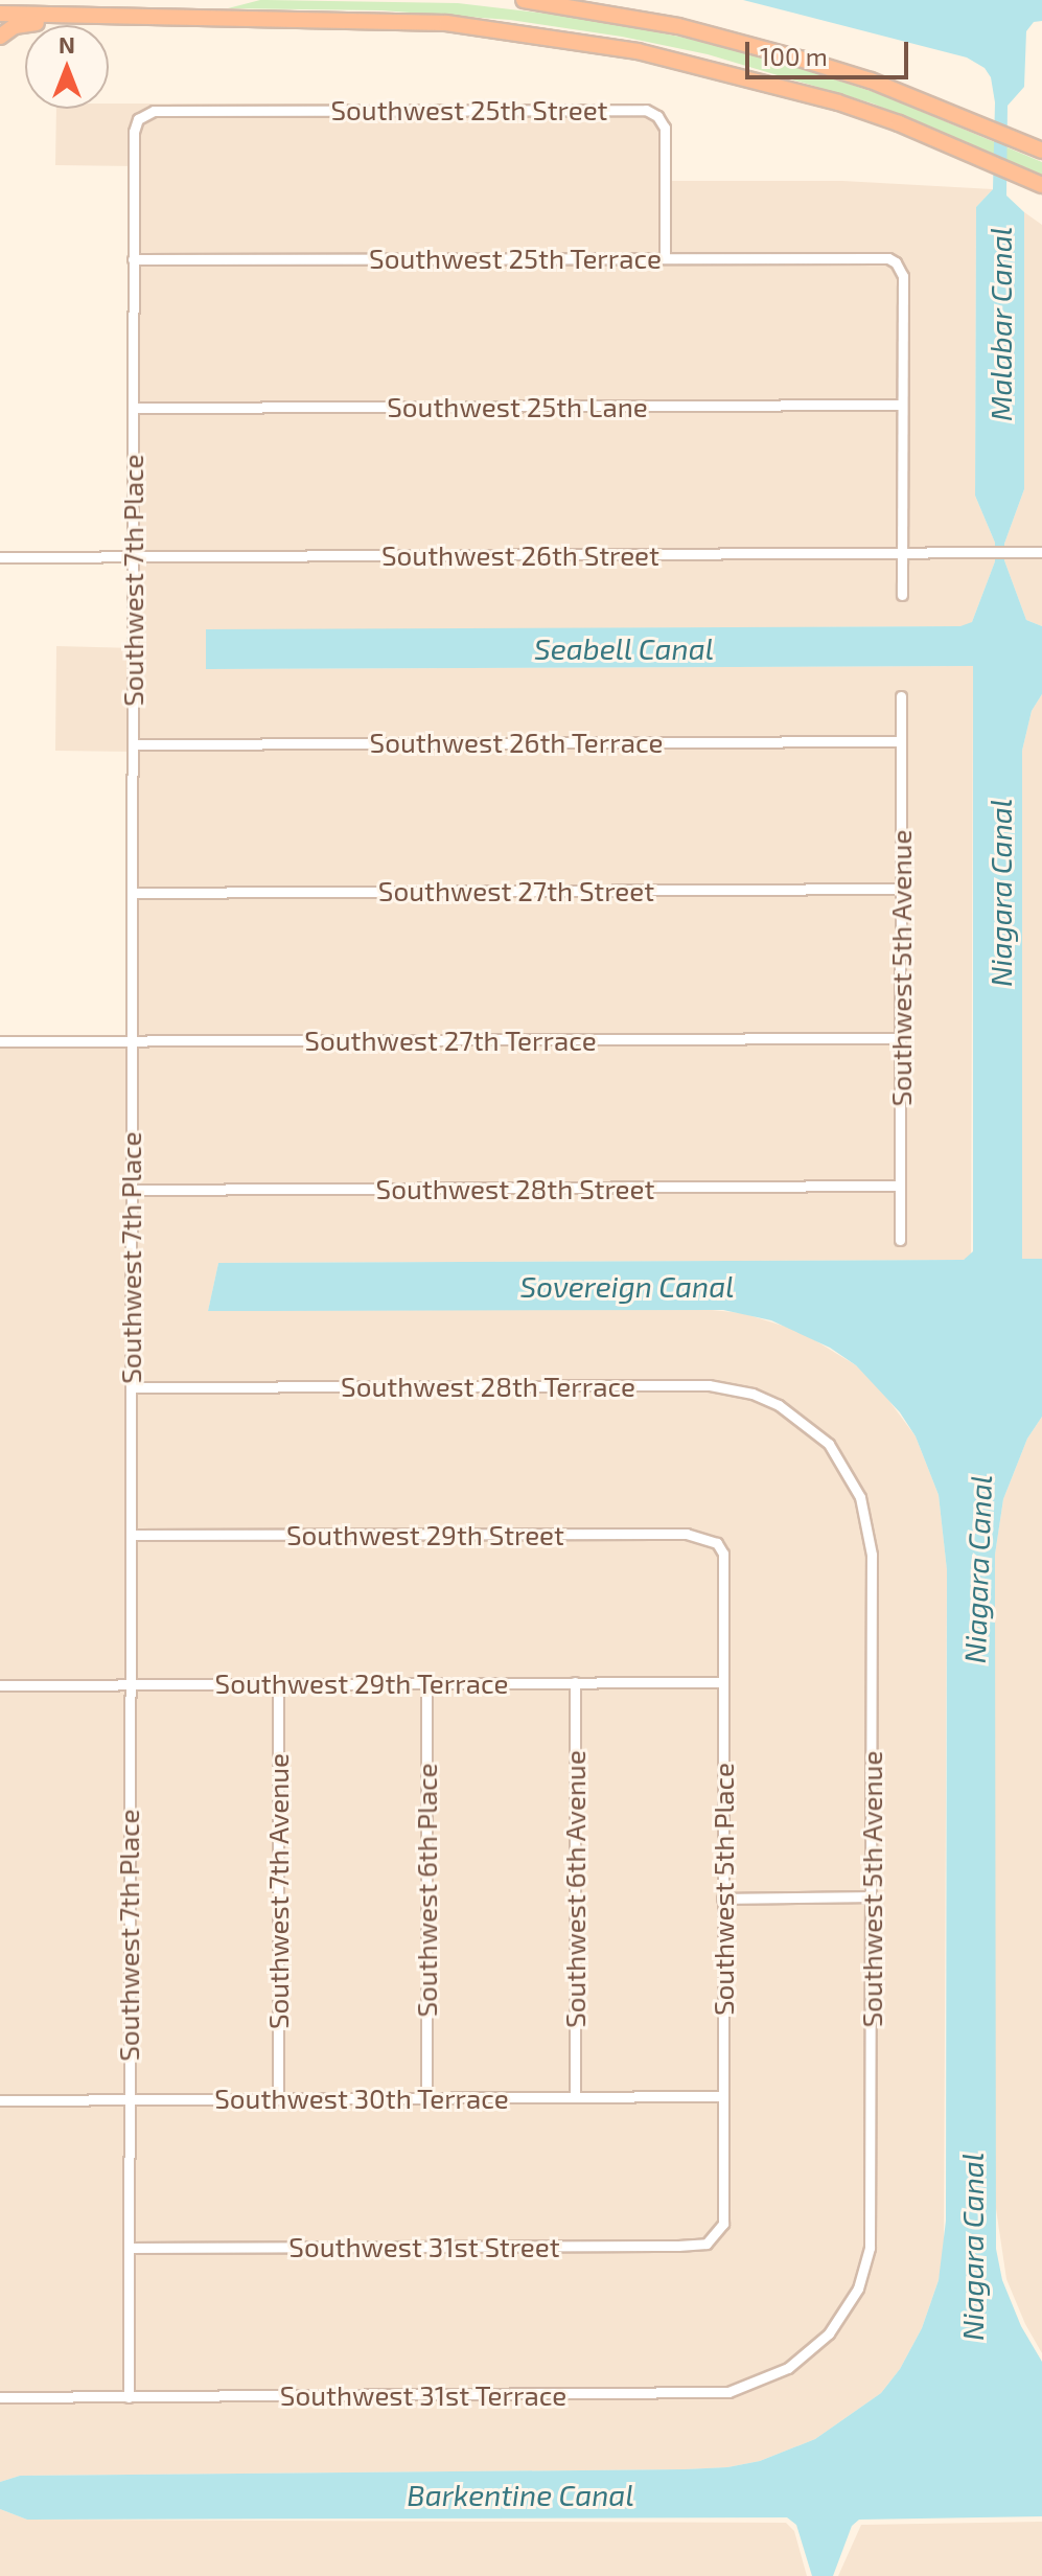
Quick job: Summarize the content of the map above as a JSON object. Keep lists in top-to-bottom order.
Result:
{
  "streets": {
    "street": [
      "Southwest 25th Street",
      "Southwest 25th Terrace",
      "Southwest 25th Lane",
      "Southwest 26th Street",
      "Southwest 7th Place",
      "Southwest 26th Terrace",
      "Southwest 27th Street",
      "Southwest 5th Avenue",
      "Southwest 27th Terrace",
      "Southwest 28th Street",
      "Southwest 28th Terrace",
      "Southwest 29th Street",
      "Southwest 29th Terrace",
      "Southwest 6th Avenue",
      "Southwest 5th Place",
      "Southwest 6th Place",
      "Southwest 7th Avenue",
      "Southwest 30th Terrace",
      "Southwest 31st Street",
      "Southwest 31st Terrace"
    ]
  },
  "crossings": [
    ["Southwest 25th Street", "Southwest 25th Terrace"],
    ["Southwest 25th Street", "Southwest 7th Place"],
    ["Southwest 25th Terrace", "Southwest 25th Lane"],
    ["Southwest 25th Terrace", "Southwest 7th Place"],
    ["Southwest 25th Lane", "Southwest 7th Place"],
    ["Southwest 26th Street", "Southwest 7th Place"],
    ["Southwest 7th Place", "Southwest 26th Terrace"],
    ["Southwest 7th Place", "Southwest 27th Street"],
    ["Southwest 7th Place", "Southwest 27th Terrace"],
    ["Southwest 7th Place", "Southwest 28th Street"],
    ["Southwest 7th Place", "Southwest 28th Terrace"],
    ["Southwest 7th Place", "Southwest 29th Street"],
    ["Southwest 7th Place", "Southwest 29th Terrace"],
    ["Southwest 7th Place", "Southwest 30th Terrace"],
    ["Southwest 7th Place", "Southwest 31st Street"],
    ["Southwest 7th Place", "Southwest 31st Terrace"],
    ["Southwest 26th Terrace", "Southwest 5th Avenue"],
    ["Southwest 27th Street", "Southwest 5th Avenue"],
    ["Southwest 5th Avenue", "Southwest 27th Terrace"],
    ["Southwest 5th Avenue", "Southwest 28th Street"],
    ["Southwest 5th Avenue", "Southwest 28th Terrace"],
    ["Southwest 5th Avenue", "Southwest 31st Terrace"],
    ["Southwest 29th Street", "Southwest 5th Place"],
    ["Southwest 29th Terrace", "Southwest 6th Avenue"],
    ["Southwest 29th Terrace", "Southwest 5th Place"],
    ["Southwest 29th Terrace", "Southwest 6th Place"],
    ["Southwest 29th Terrace", "Southwest 7th Avenue"],
    ["Southwest 6th Avenue", "Southwest 30th Terrace"],
    ["Southwest 5th Place", "Southwest 30th Terrace"],
    ["Southwest 5th Place", "Southwest 31st Street"],
    ["Southwest 6th Place", "Southwest 30th Terrace"],
    ["Southwest 7th Avenue", "Southwest 30th Terrace"]
  ],
  "water": [
    "Malabar Canal",
    "Seabell Canal",
    "Niagara Canal",
    "Sovereign Canal",
    "Barkentine Canal"
  ],
  "scale_bar": "100 m",
  "north": "top"
}
